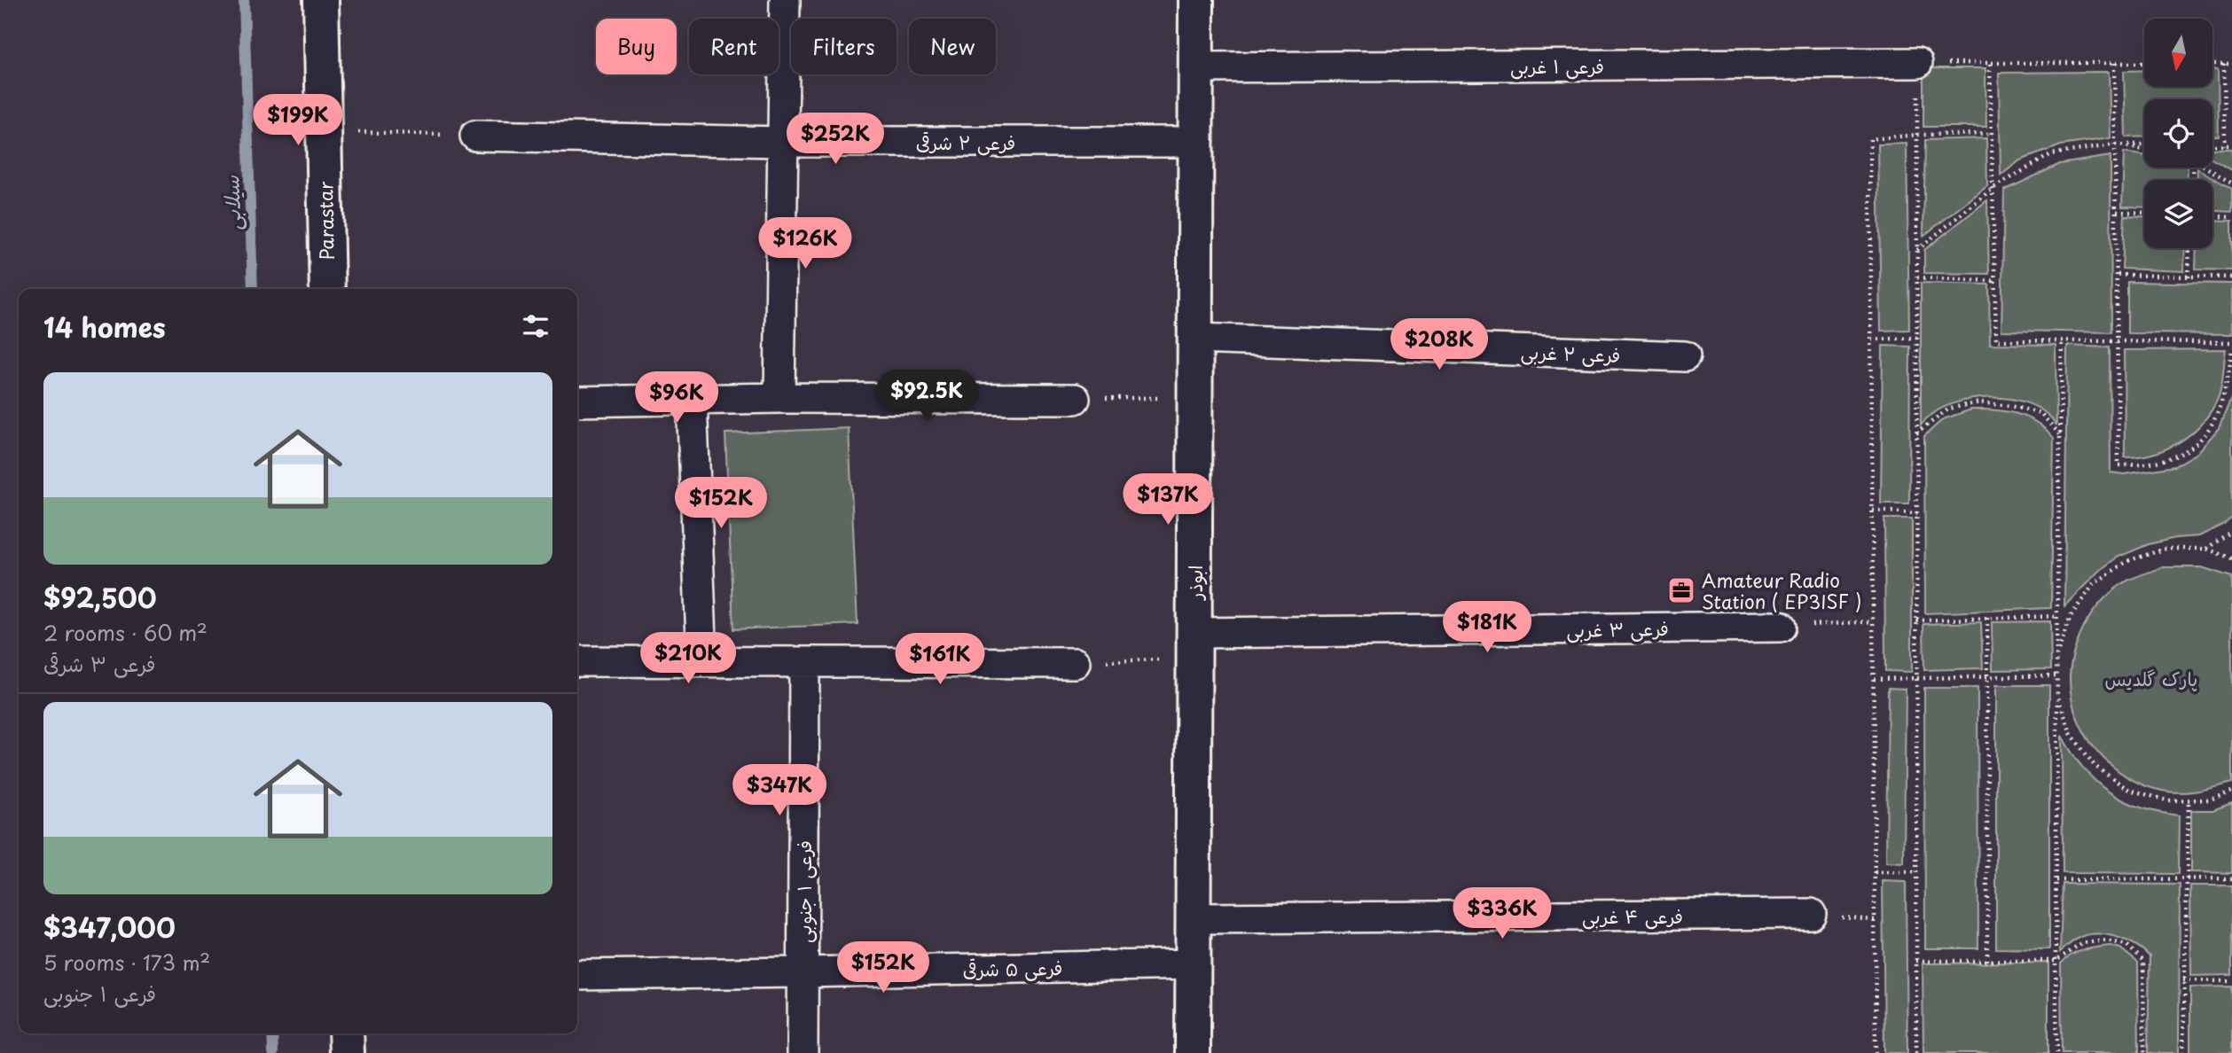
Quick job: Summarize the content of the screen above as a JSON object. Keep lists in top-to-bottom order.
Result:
{
  "streets": {
    "street": [
      "فرعی ۱ غربی",
      "فرعی ۲ شرقی",
      "Parastar",
      "فرعی ۲ غربی",
      "ابوذر",
      "فرعی ۳ غربی",
      "فرعی ۱ جنوبی",
      "فرعی ۴ غربی",
      "فرعی ۵ شرقی"
    ]
  },
  "crossings": [
    ["فرعی ۱ غربی", "ابوذر"],
    ["فرعی ۲ شرقی", "ابوذر"],
    ["فرعی ۲ غربی", "ابوذر"],
    ["ابوذر", "فرعی ۳ غربی"],
    ["ابوذر", "فرعی ۴ غربی"],
    ["ابوذر", "فرعی ۵ شرقی"],
    ["فرعی ۱ جنوبی", "فرعی ۵ شرقی"]
  ],
  "water": ["سیلابی"],
  "parks": ["پارک گلدیس"],
  "places": {
    "office": ["Amateur Radio Station ( EP3ISF )"]
  },
  "north": "bottom",
  "page": {
    "chip": [
      "Buy",
      "Rent",
      "Filters",
      "New"
    ],
    "price": [
      "$199K",
      "$252K",
      "$126K",
      "$208K",
      "$92.5K",
      "$96K",
      "$137K",
      "$152K",
      "$181K",
      "$210K",
      "$161K",
      "$347K",
      "$336K",
      "$152K"
    ],
    "heading": "14 homes",
    "list": [
      {
        "name": "$92,500",
        "note": "2 rooms · 60 m² · فرعی ۳ شرقی"
      },
      {
        "name": "$347,000",
        "note": "5 rooms · 173 m² · فرعی ۱ جنوبی"
      }
    ]
  }
}
